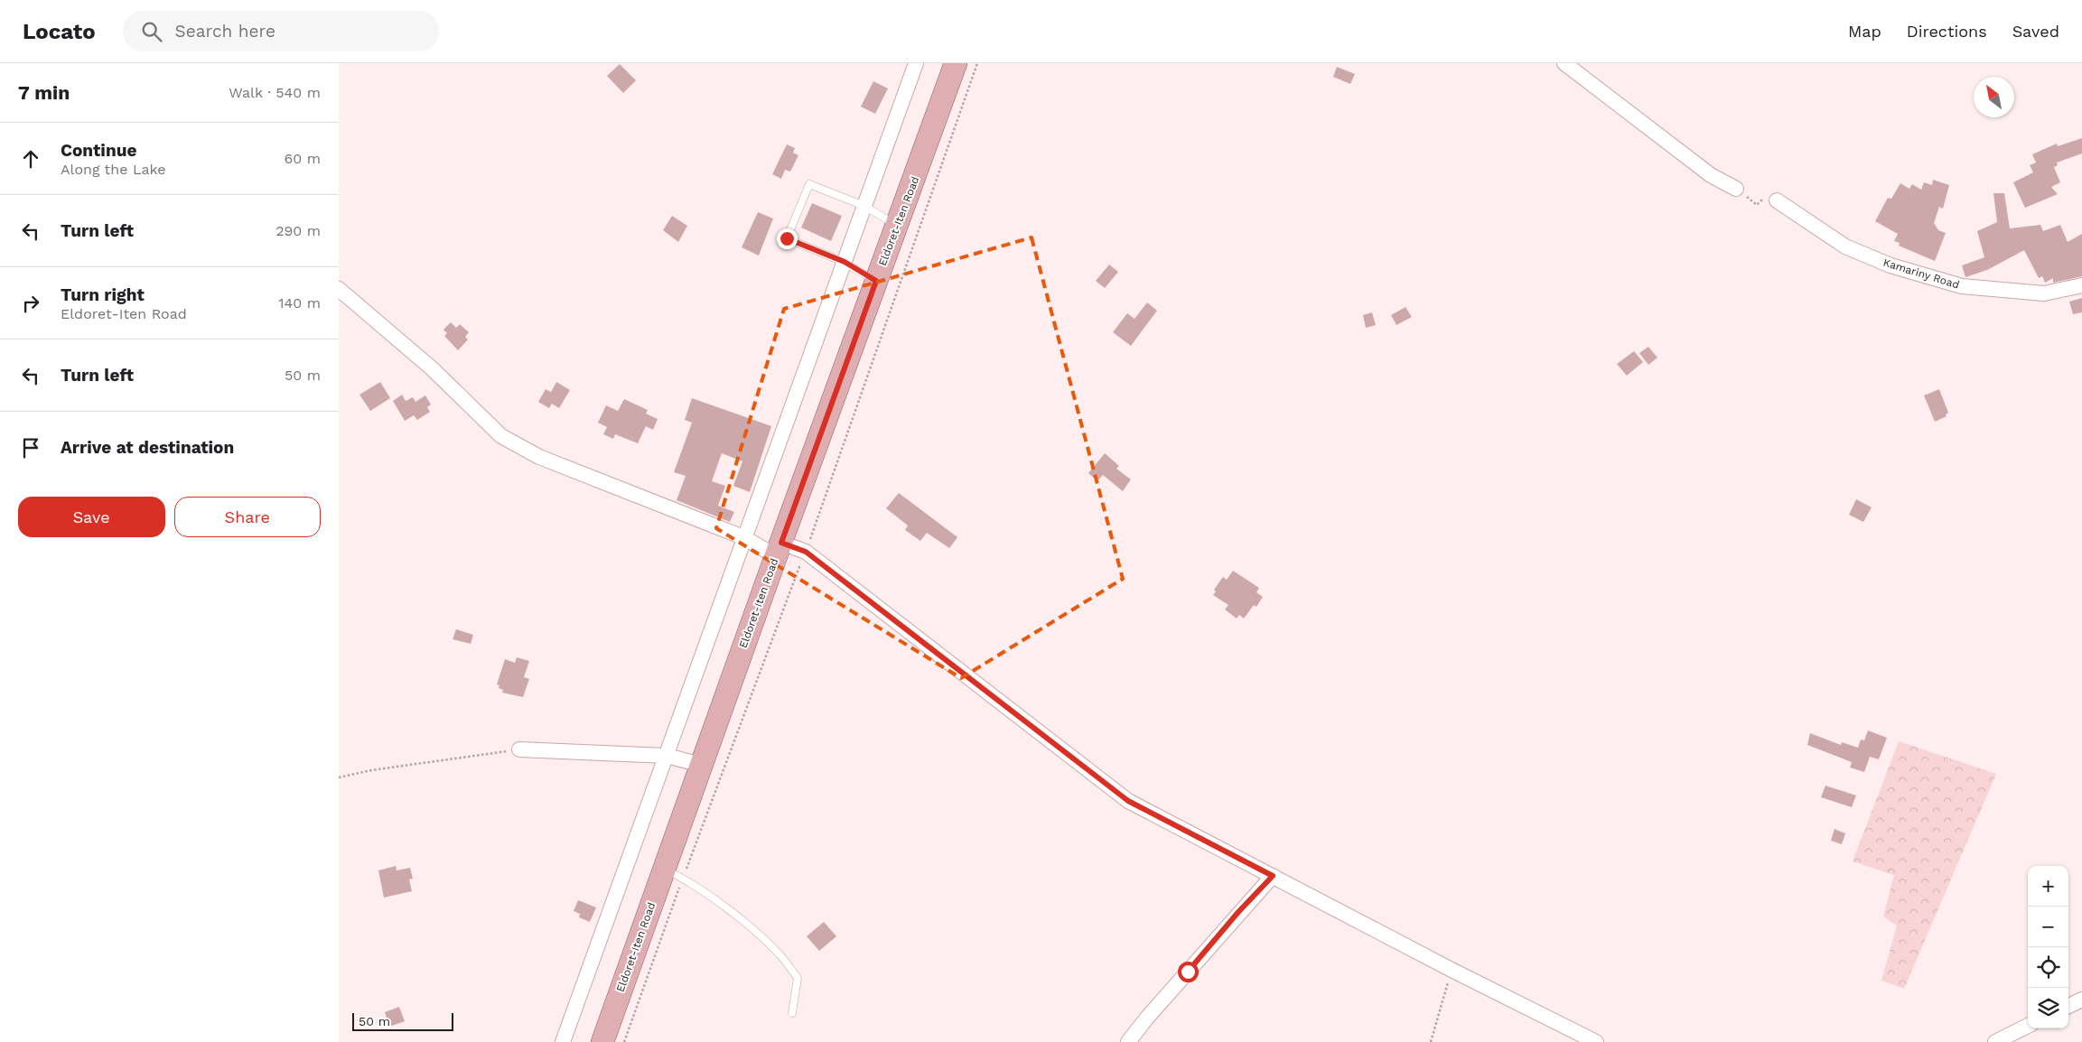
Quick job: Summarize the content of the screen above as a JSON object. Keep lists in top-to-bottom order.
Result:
{
  "streets": {
    "main road": ["Eldoret-Iten Road"],
    "street": ["Kamariny Road"]
  },
  "scale_bar": "50 m",
  "north": "top left",
  "page": {
    "header": "Locato",
    "search": "Search here",
    "nav": ["Map", "Directions", "Saved"],
    "heading": ["7 min", "Walk · 540 m"],
    "list": [
      ["Continue", "Along the Lake", "60 m"],
      ["Turn left", "290 m"],
      ["Turn right", "Eldoret-Iten Road", "140 m"],
      ["Turn left", "50 m"],
      "Arrive at destination"
    ],
    "buttons": ["Save", "Share"],
    "map_buttons": ["+", "−"],
    "scale": "50 m"
  }
}
